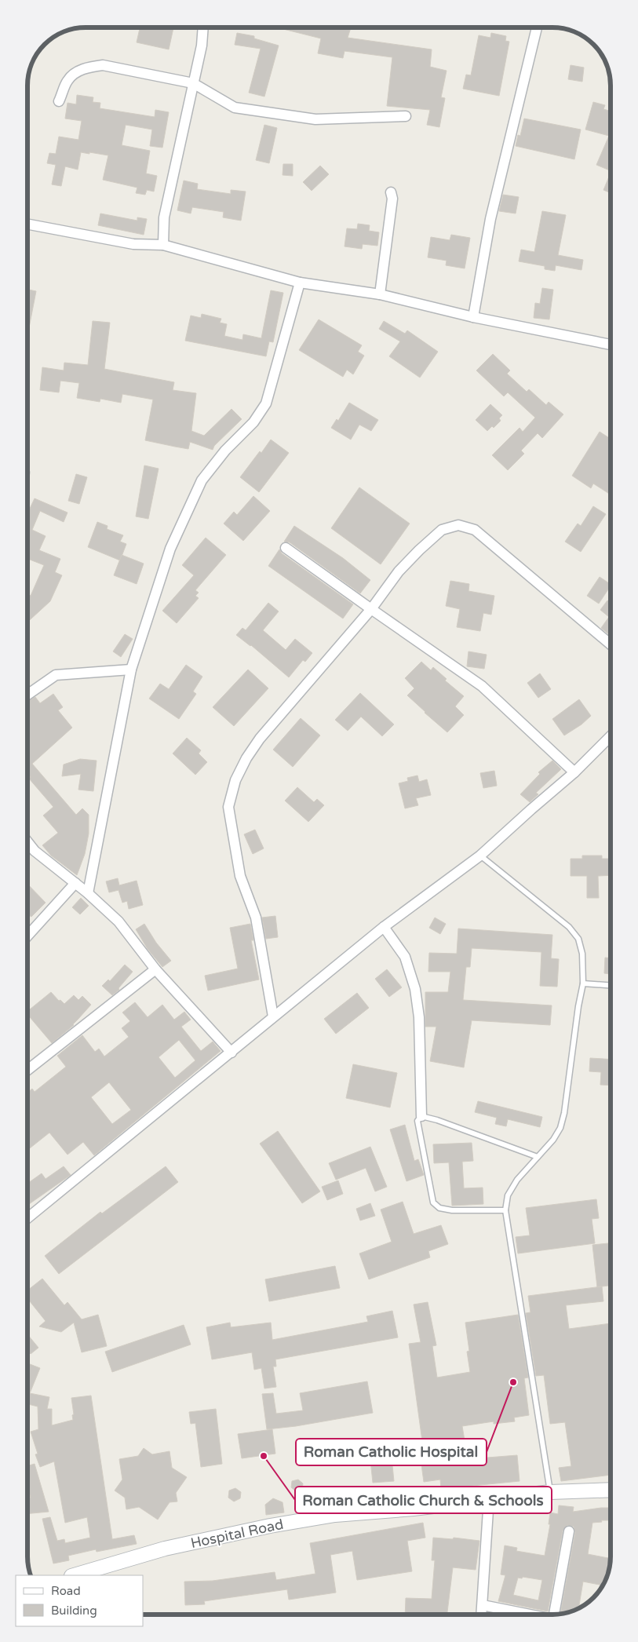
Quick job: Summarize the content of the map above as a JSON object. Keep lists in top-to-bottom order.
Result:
{
  "streets": {
    "street": ["Hospital Road"]
  },
  "places": ["Roman Catholic Hospital", "Roman Catholic Church & Schools"],
  "legend": ["Road", "Building"]
}
